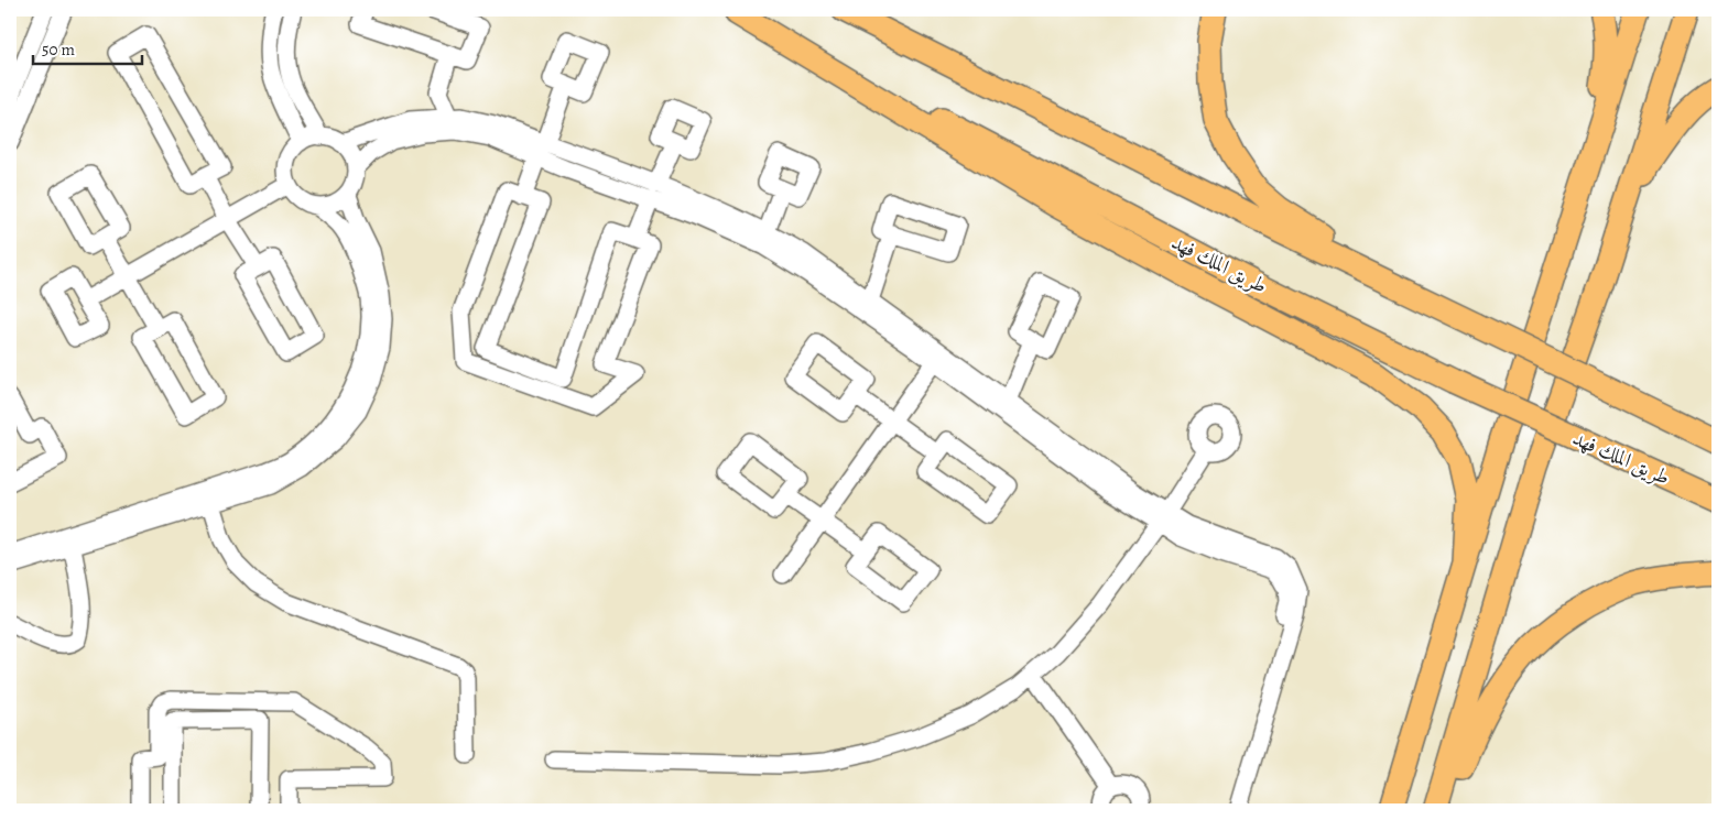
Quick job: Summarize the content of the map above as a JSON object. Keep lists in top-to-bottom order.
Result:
{
  "streets": {
    "highway": ["طريق الملك فهد"]
  },
  "scale_bar": "50 m"
}
